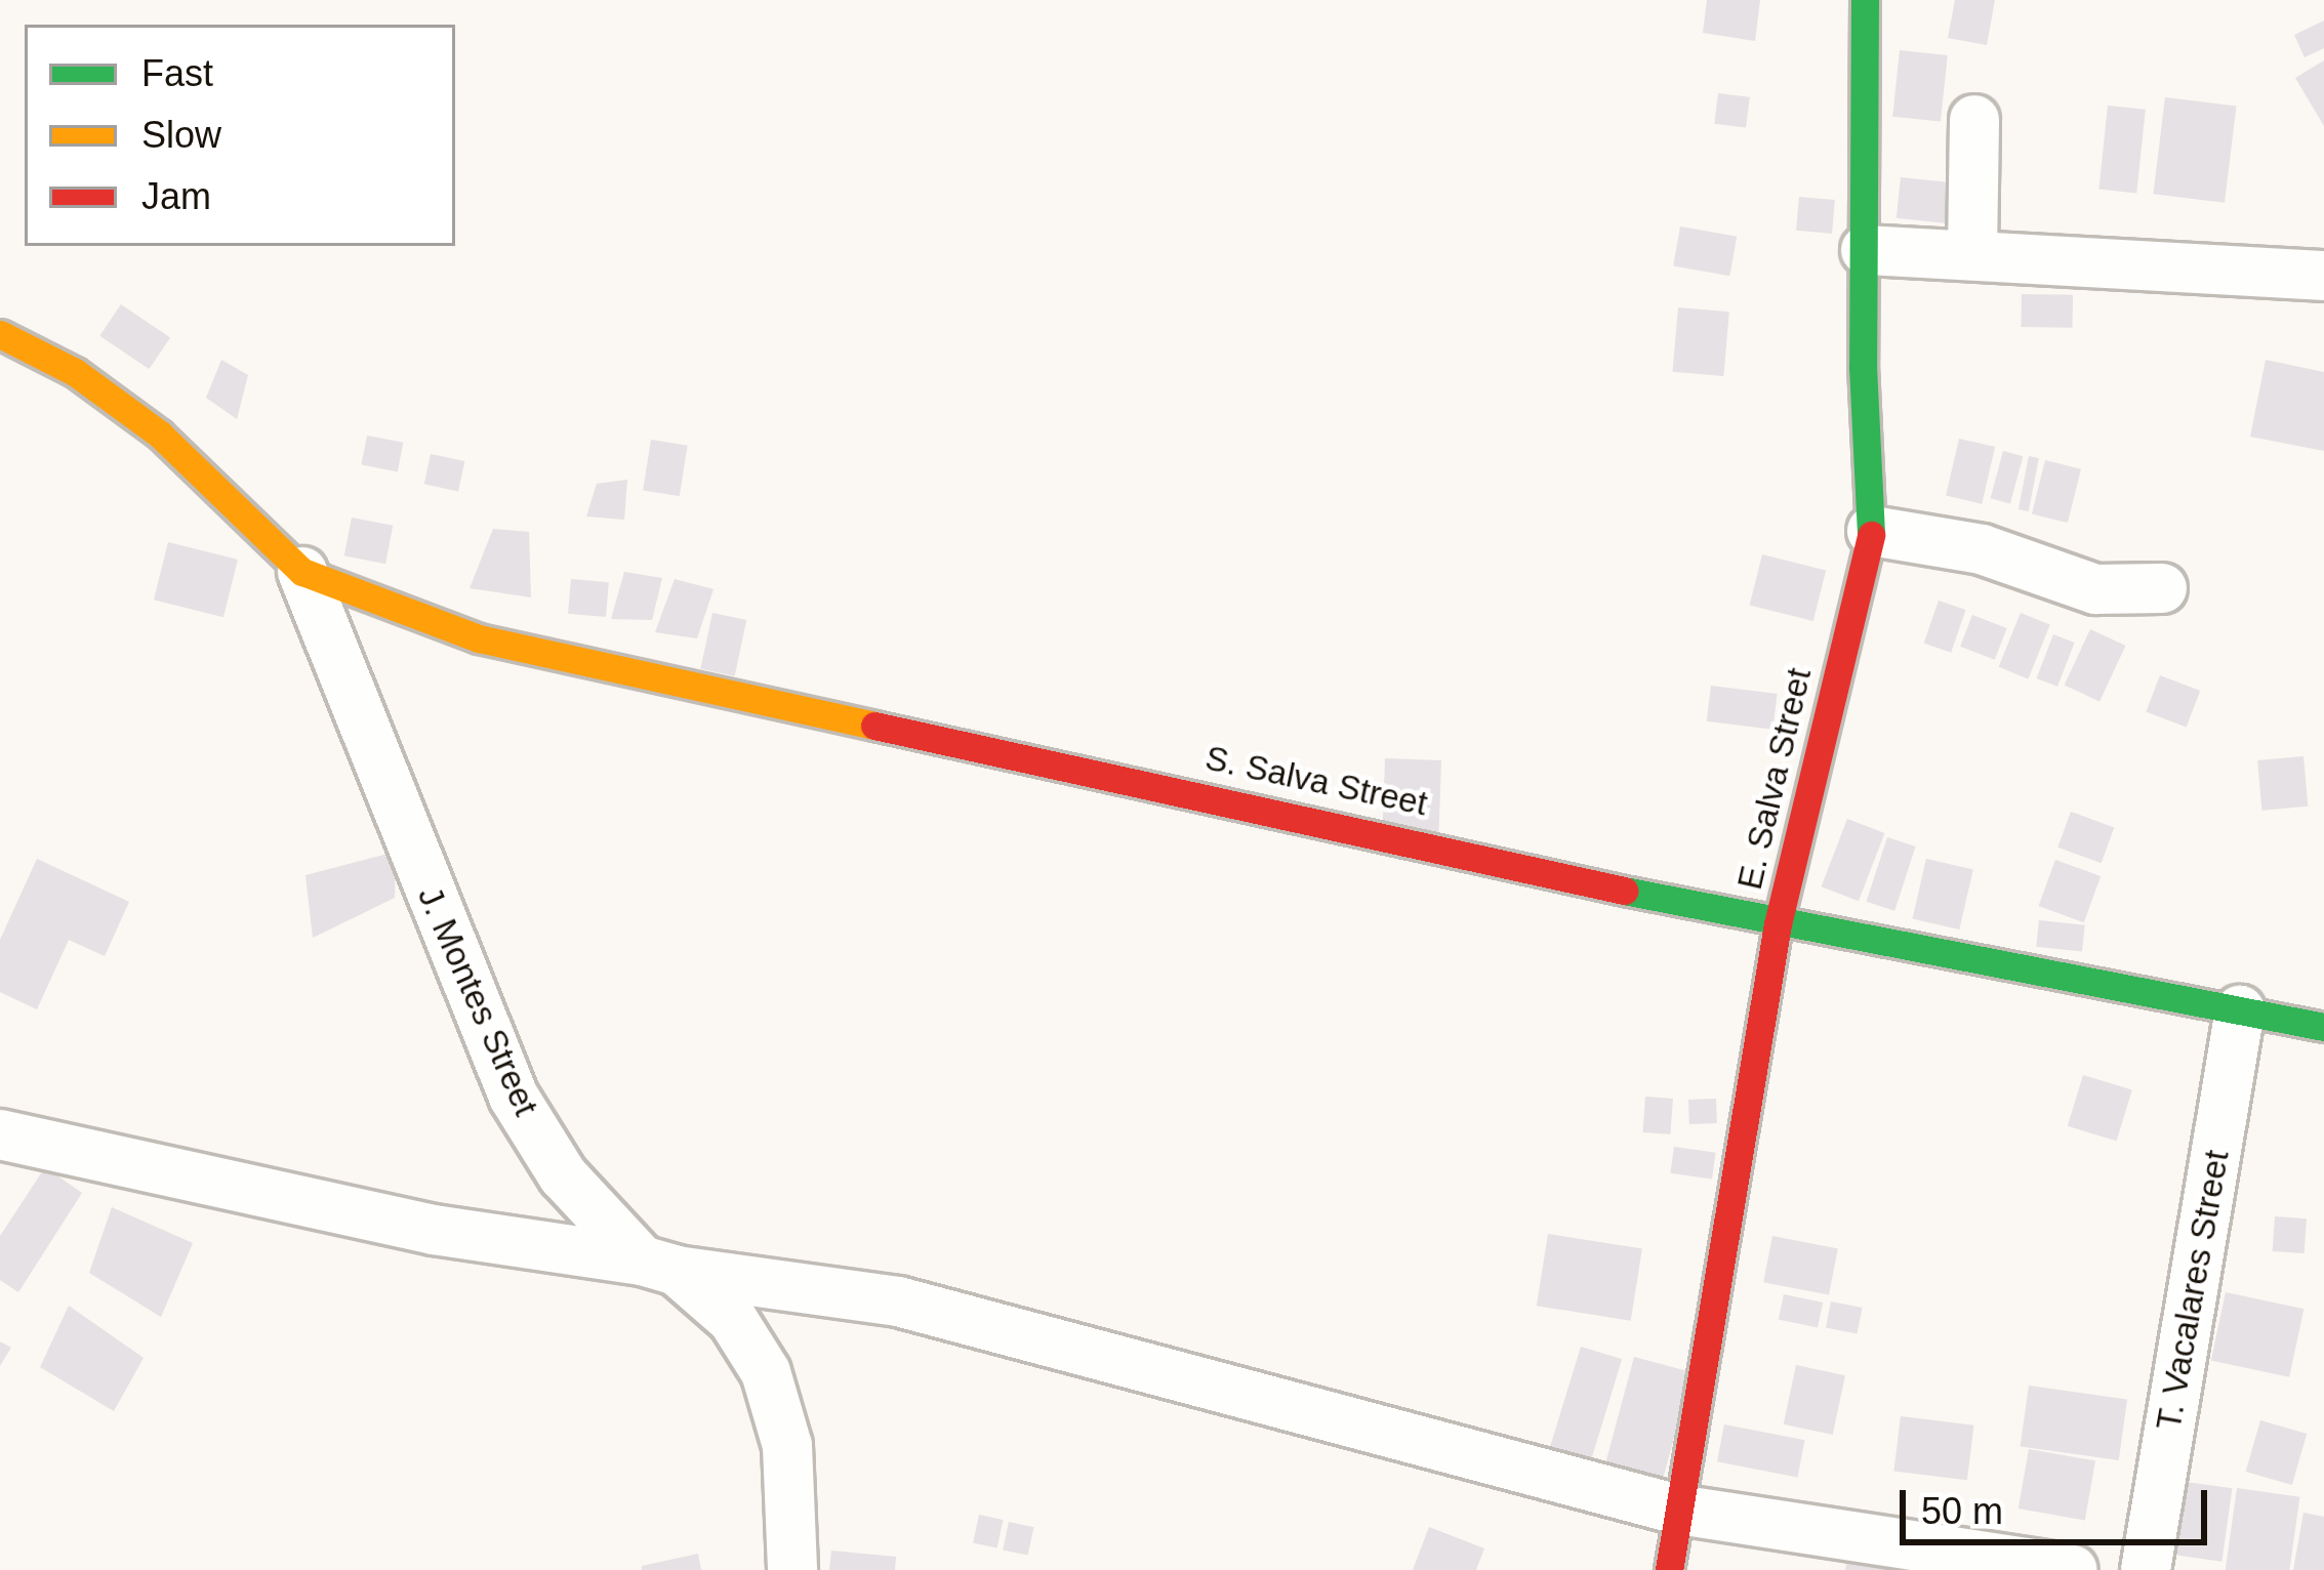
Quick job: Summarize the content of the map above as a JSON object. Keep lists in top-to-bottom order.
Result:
{
  "streets": {
    "street": [
      "E. Salva Street",
      "S. Salva Street",
      "J. Montes Street",
      "T. Vacalares Street"
    ]
  },
  "crossings": [
    ["E. Salva Street", "S. Salva Street"],
    ["S. Salva Street", "J. Montes Street"],
    ["S. Salva Street", "T. Vacalares Street"]
  ],
  "legend": ["Fast", "Slow", "Jam"],
  "scale_bar": "50 m"
}
